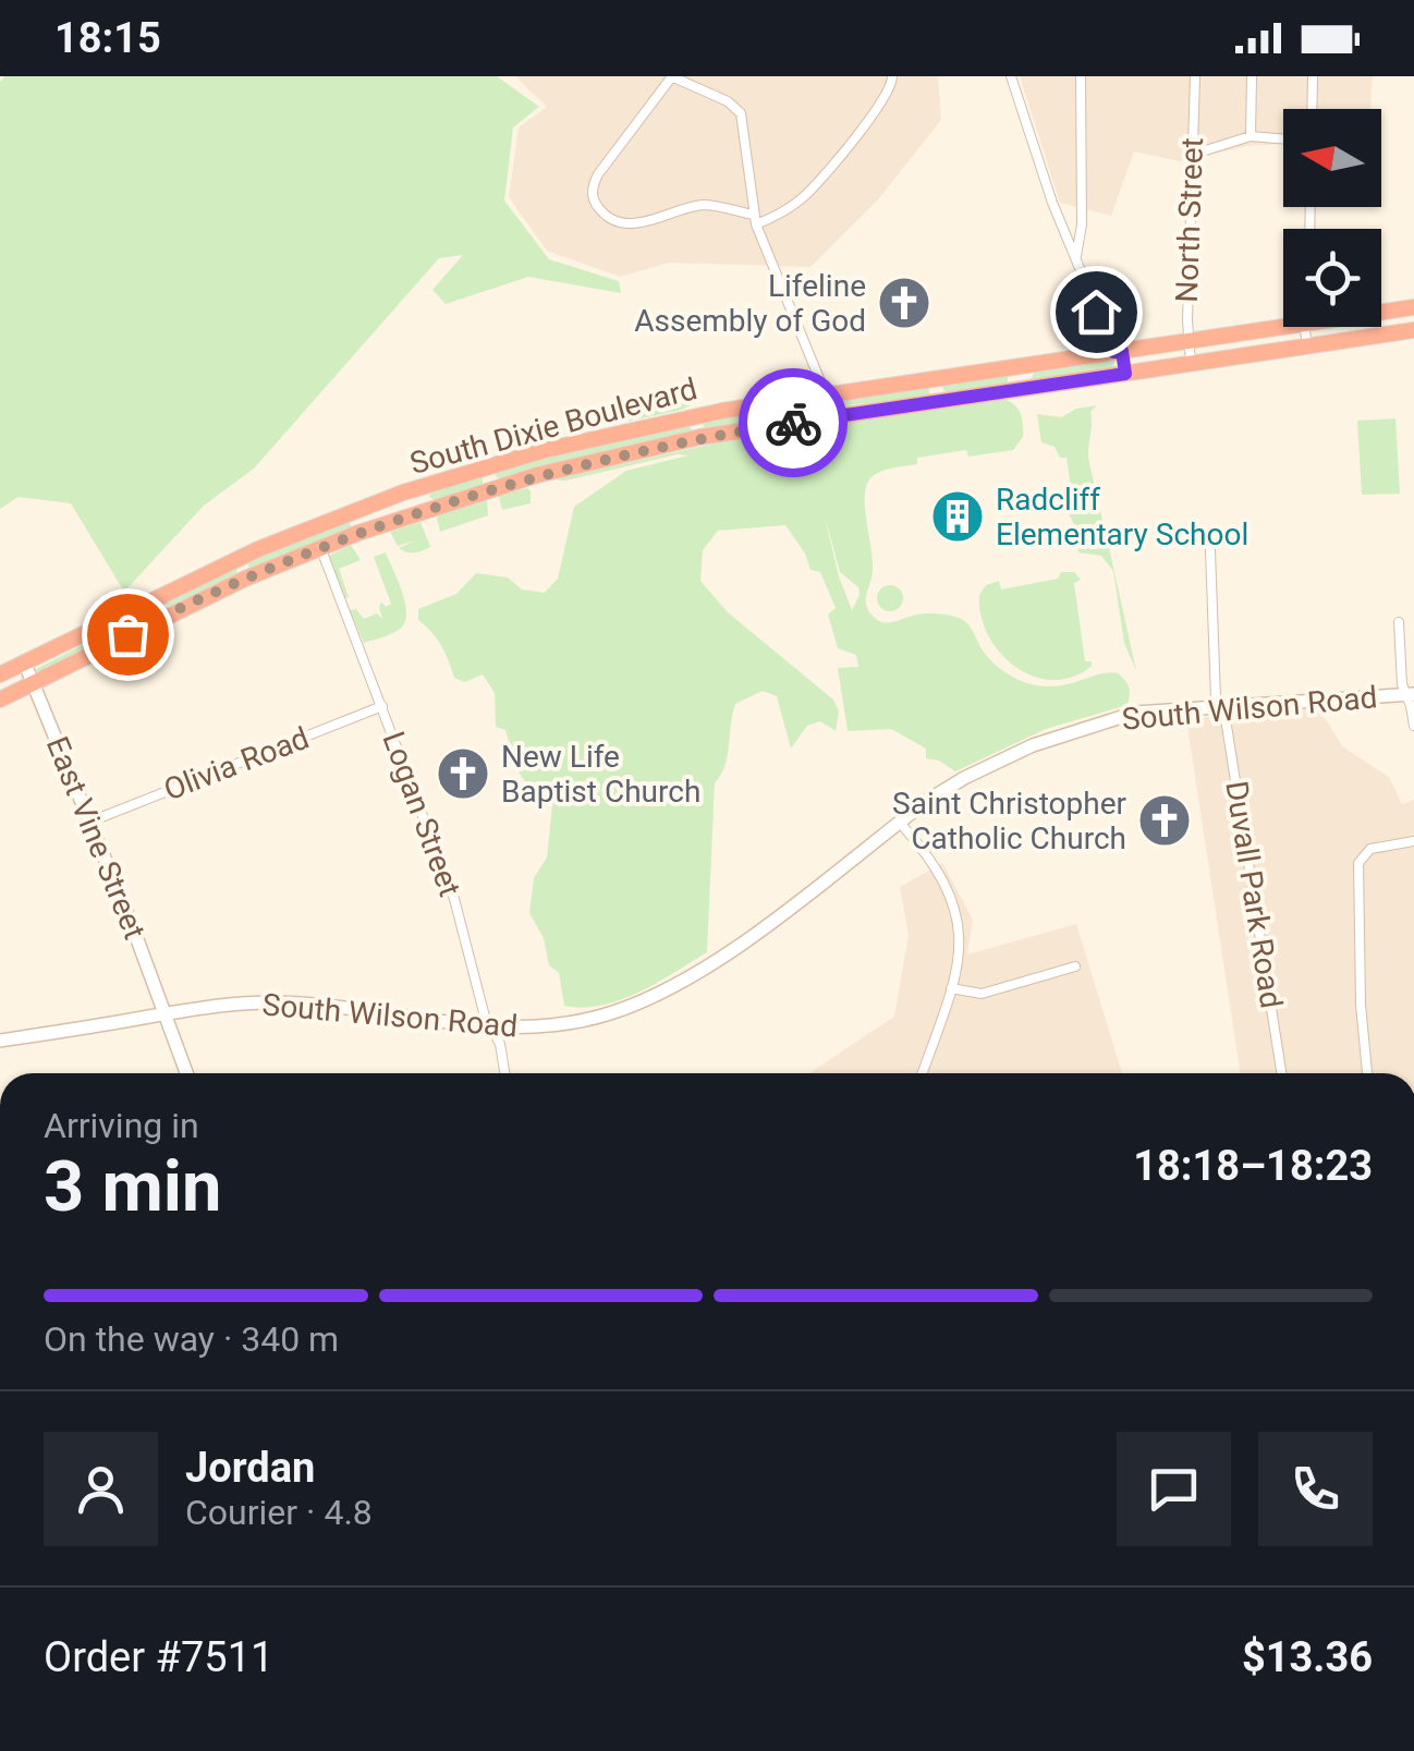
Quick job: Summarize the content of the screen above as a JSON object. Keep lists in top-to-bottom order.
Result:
{
  "streets": {
    "highway": ["South Dixie Boulevard"],
    "main road": ["South Wilson Road", "East Vine Street"],
    "street": [
      "North Street",
      "Olivia Road",
      "Logan Street",
      "Duvall Park Road"
    ]
  },
  "crossings": [
    ["North Street", "South Dixie Boulevard"],
    ["South Dixie Boulevard", "Logan Street"],
    ["South Dixie Boulevard", "East Vine Street"],
    ["South Wilson Road", "Logan Street"],
    ["South Wilson Road", "East Vine Street"],
    ["South Wilson Road", "Duvall Park Road"],
    ["Olivia Road", "Logan Street"],
    ["Olivia Road", "East Vine Street"]
  ],
  "places": {
    "church": ["Lifeline Assembly of God", "New Life Baptist Church", "Saint Christopher Catholic Church"],
    "building": ["Radcliff Elementary School"]
  },
  "north": "left",
  "page": {
    "status": "18:15",
    "heading": ["3 min", "Arriving in", "18:18–18:23"],
    "panel": [
      "Jordan",
      "Courier · 4.8",
      "Order #7511",
      "$13.36"
    ],
    "bar": "On the way · 340 m"
  }
}
